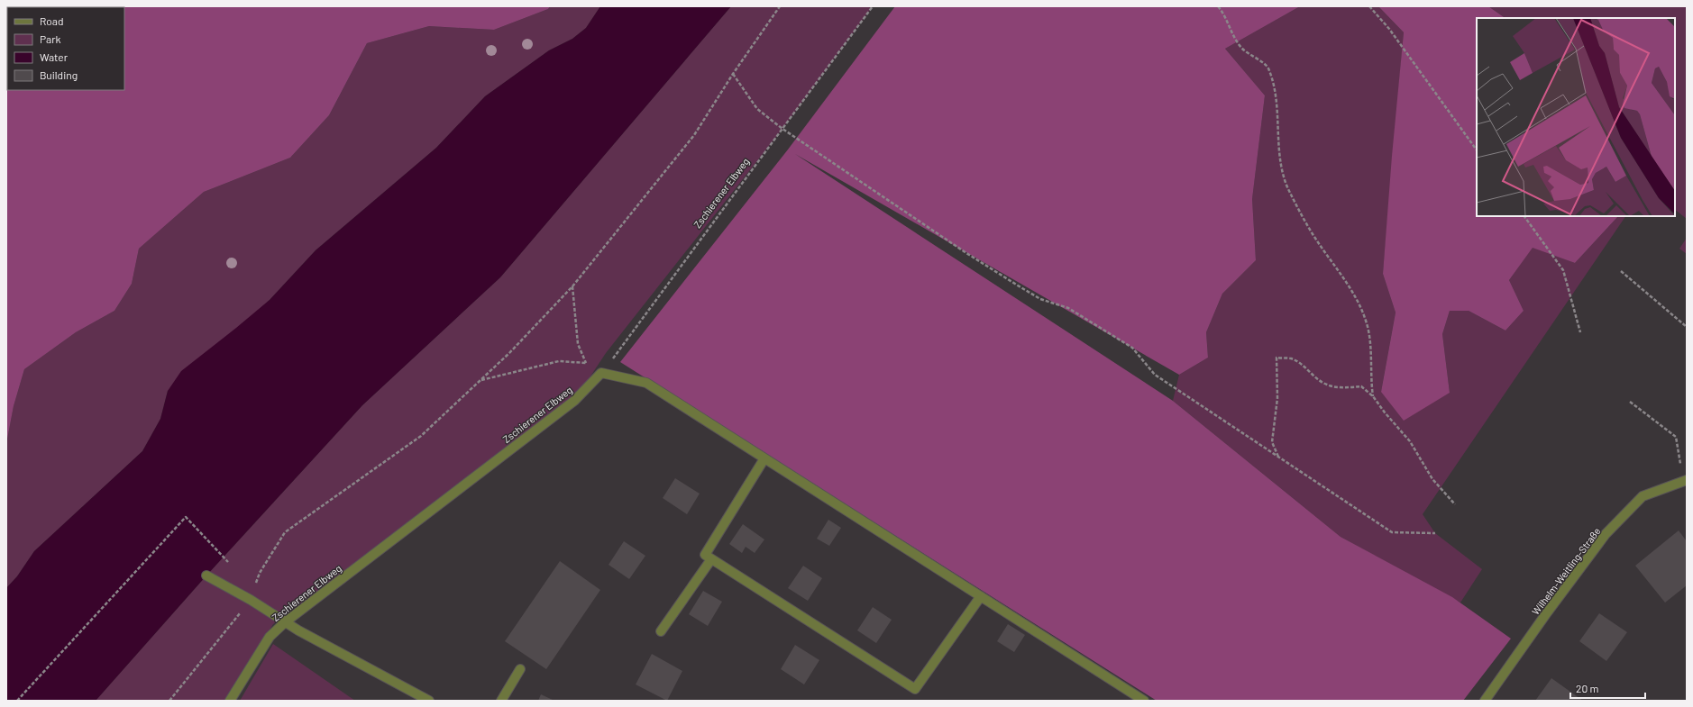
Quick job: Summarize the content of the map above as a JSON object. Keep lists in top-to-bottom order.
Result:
{
  "streets": {
    "street": ["Zschierener Elbweg", "Wilhelm-Weitling-Straße"]
  },
  "legend": [
    "Road",
    "Park",
    "Water",
    "Building"
  ],
  "scale_bar": "20 m"
}
